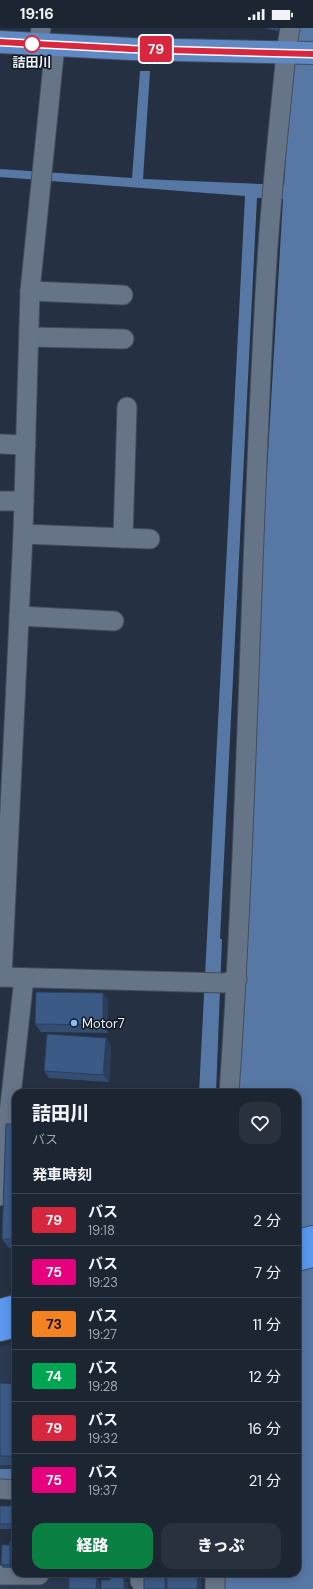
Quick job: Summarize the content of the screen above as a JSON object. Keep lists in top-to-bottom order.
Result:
{
  "places": ["詰田川", "Motor7"],
  "lines": ["bus line 79"],
  "page": {
    "status": "19:16",
    "on_map": "79",
    "heading": [
      ["詰田川", "バス"],
      "発車時刻"
    ],
    "list": [
      {
        "mark": "79",
        "name": "バス",
        "note": "19:18",
        "value": "2 分"
      },
      {
        "mark": "75",
        "name": "バス",
        "note": "19:23",
        "value": "7 分"
      },
      {
        "mark": "73",
        "name": "バス",
        "note": "19:27",
        "value": "11 分"
      },
      {
        "mark": "74",
        "name": "バス",
        "note": "19:28",
        "value": "12 分"
      },
      {
        "mark": "79",
        "name": "バス",
        "note": "19:32",
        "value": "16 分"
      },
      {
        "mark": "75",
        "name": "バス",
        "note": "19:37",
        "value": "21 分"
      }
    ],
    "buttons": ["経路", "きっぷ"]
  }
}
